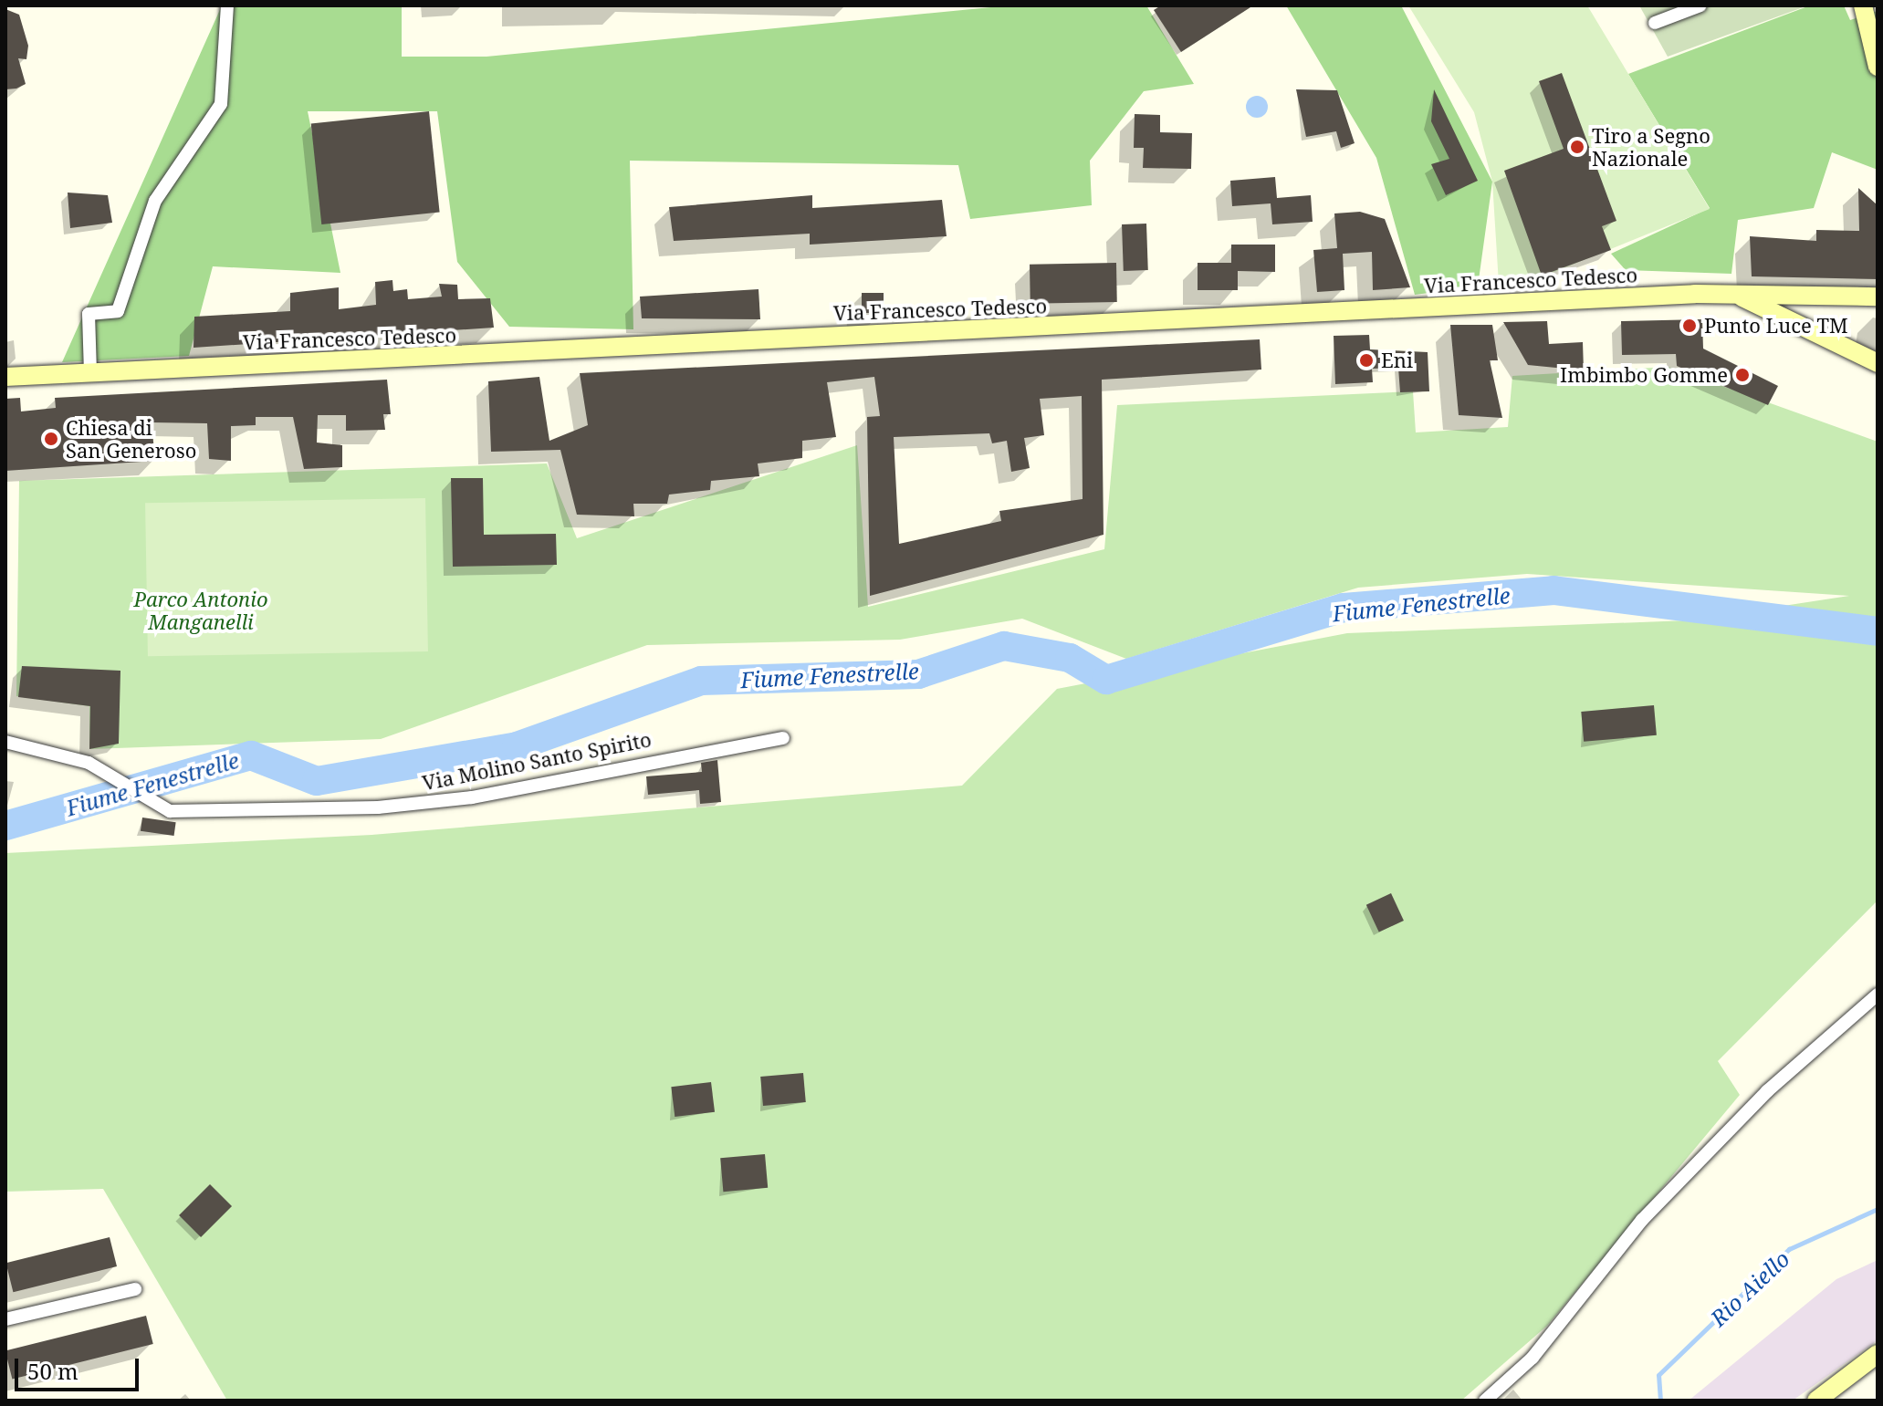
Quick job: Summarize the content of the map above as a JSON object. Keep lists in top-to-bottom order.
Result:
{
  "streets": {
    "street": ["Via Francesco Tedesco", "Via Molino Santo Spirito"]
  },
  "water": ["Fiume Fenestrelle", "Rio Aiello"],
  "parks": ["Parco Antonio Manganelli"],
  "places": [
    "Tiro a Segno Nazionale",
    "Punto Luce TM",
    "Eni",
    "Imbimbo Gomme",
    "Chiesa di San Generoso"
  ],
  "scale_bar": "50 m"
}
